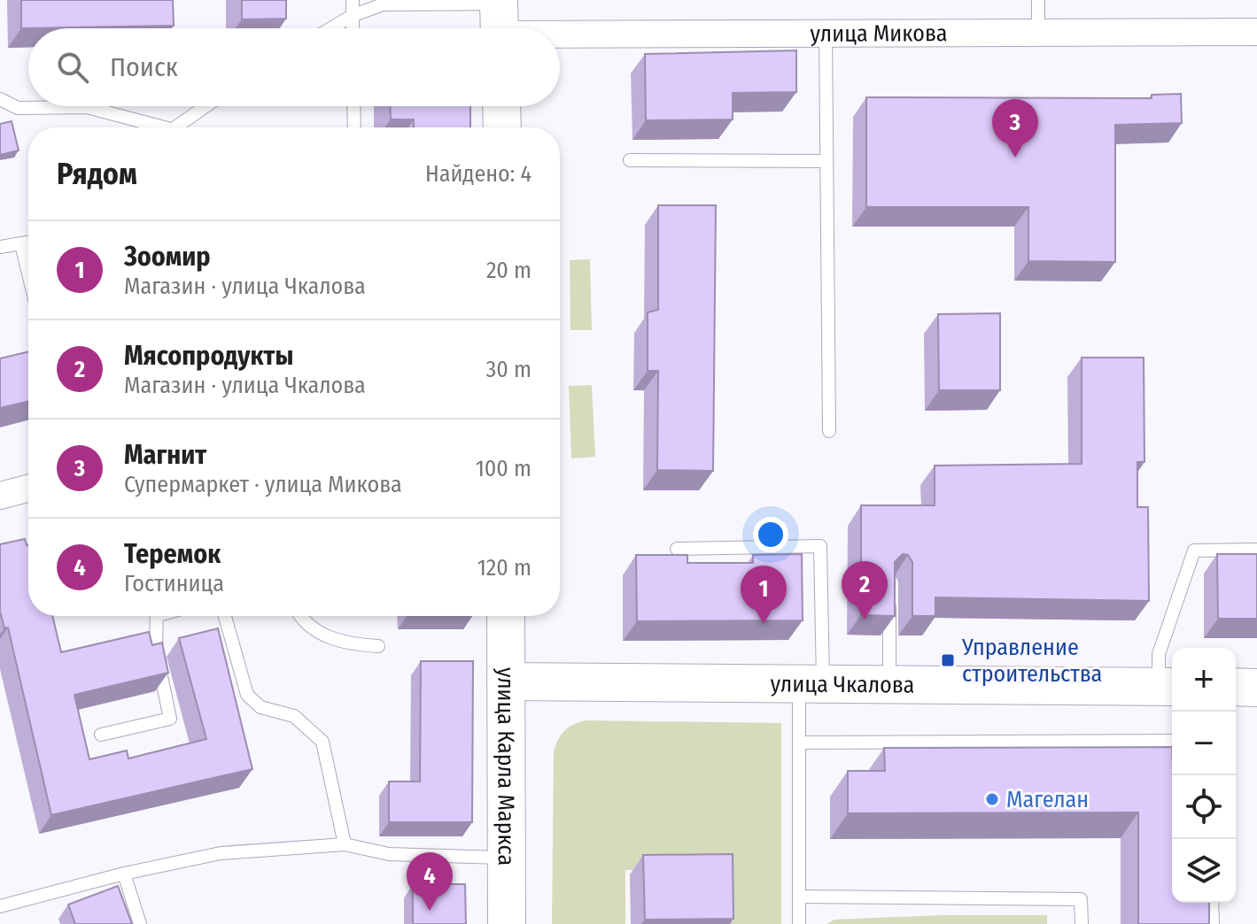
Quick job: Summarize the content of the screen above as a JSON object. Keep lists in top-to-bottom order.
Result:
{
  "streets": {
    "main road": ["улица Чкалова", "улица Карла Маркса"],
    "street": ["улица Микова"]
  },
  "crossings": [
    ["улица Чкалова", "улица Карла Маркса"]
  ],
  "places": {
    "transit": ["Управление строительства"],
    "other": ["Магелан"]
  },
  "page": {
    "search": "Поиск",
    "pins": [
      "3",
      "2",
      "1",
      "4"
    ],
    "heading": ["Рядом", "Найдено: 4"],
    "list": [
      {
        "mark": "1",
        "name": "Зоомир",
        "note": "Магазин · улица Чкалова",
        "value": "20 m"
      },
      {
        "mark": "2",
        "name": "Мясопродукты",
        "note": "Магазин · улица Чкалова",
        "value": "30 m"
      },
      {
        "mark": "3",
        "name": "Магнит",
        "note": "Супермаркет · улица Микова",
        "value": "100 m"
      },
      {
        "mark": "4",
        "name": "Теремок",
        "note": "Гостиница",
        "value": "120 m"
      }
    ],
    "map_buttons": ["+", "−"]
  }
}
